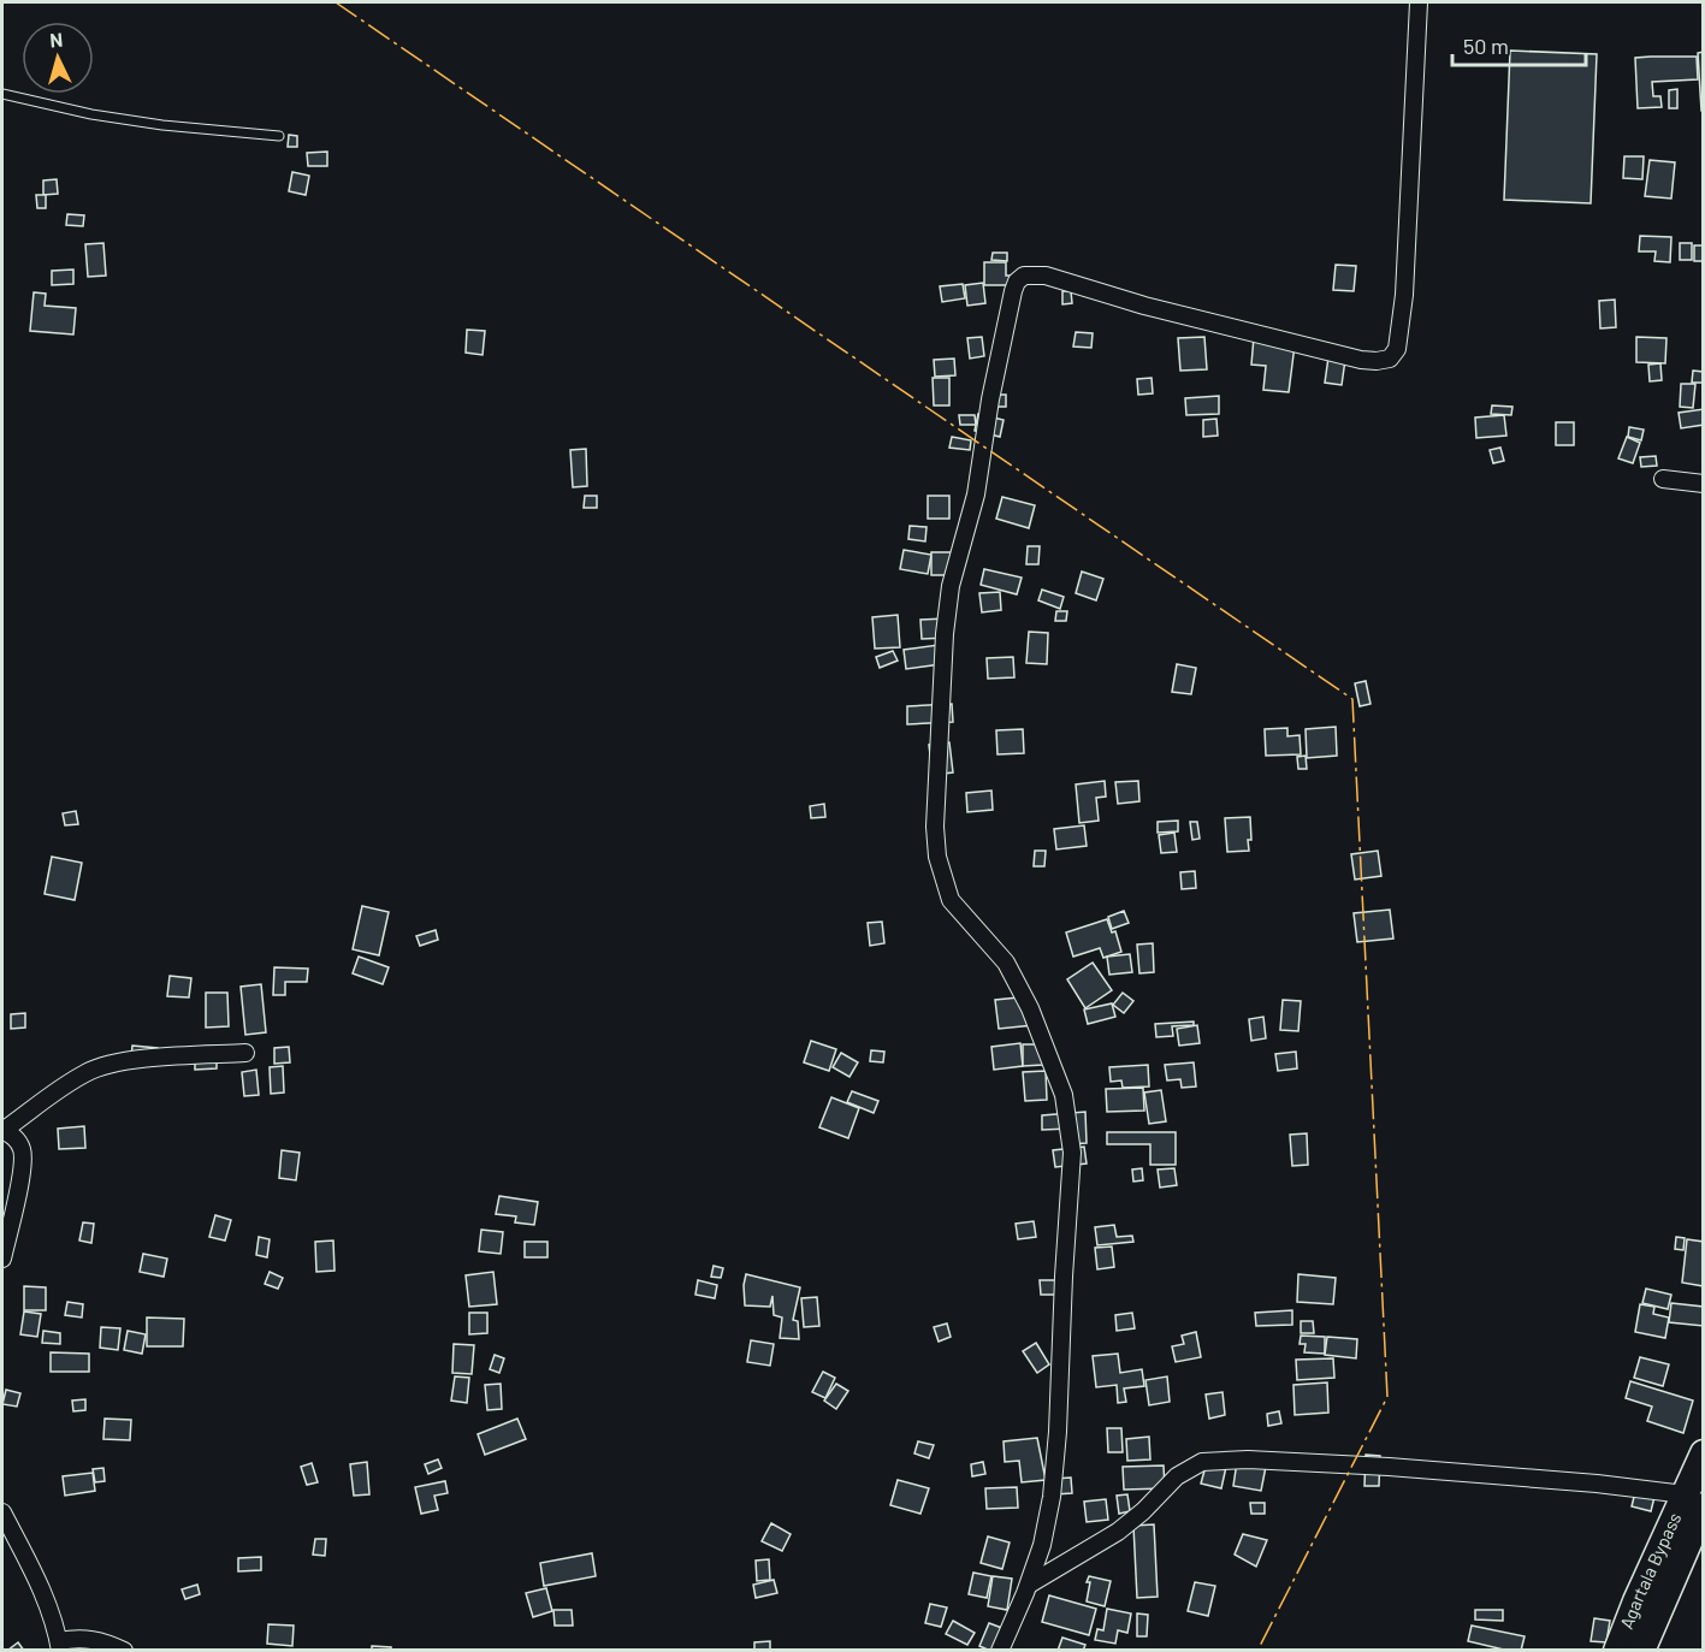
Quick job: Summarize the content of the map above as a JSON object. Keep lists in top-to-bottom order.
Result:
{
  "streets": {
    "highway": ["Agartala Bypass"]
  },
  "scale_bar": "50 m",
  "north": "top"
}
